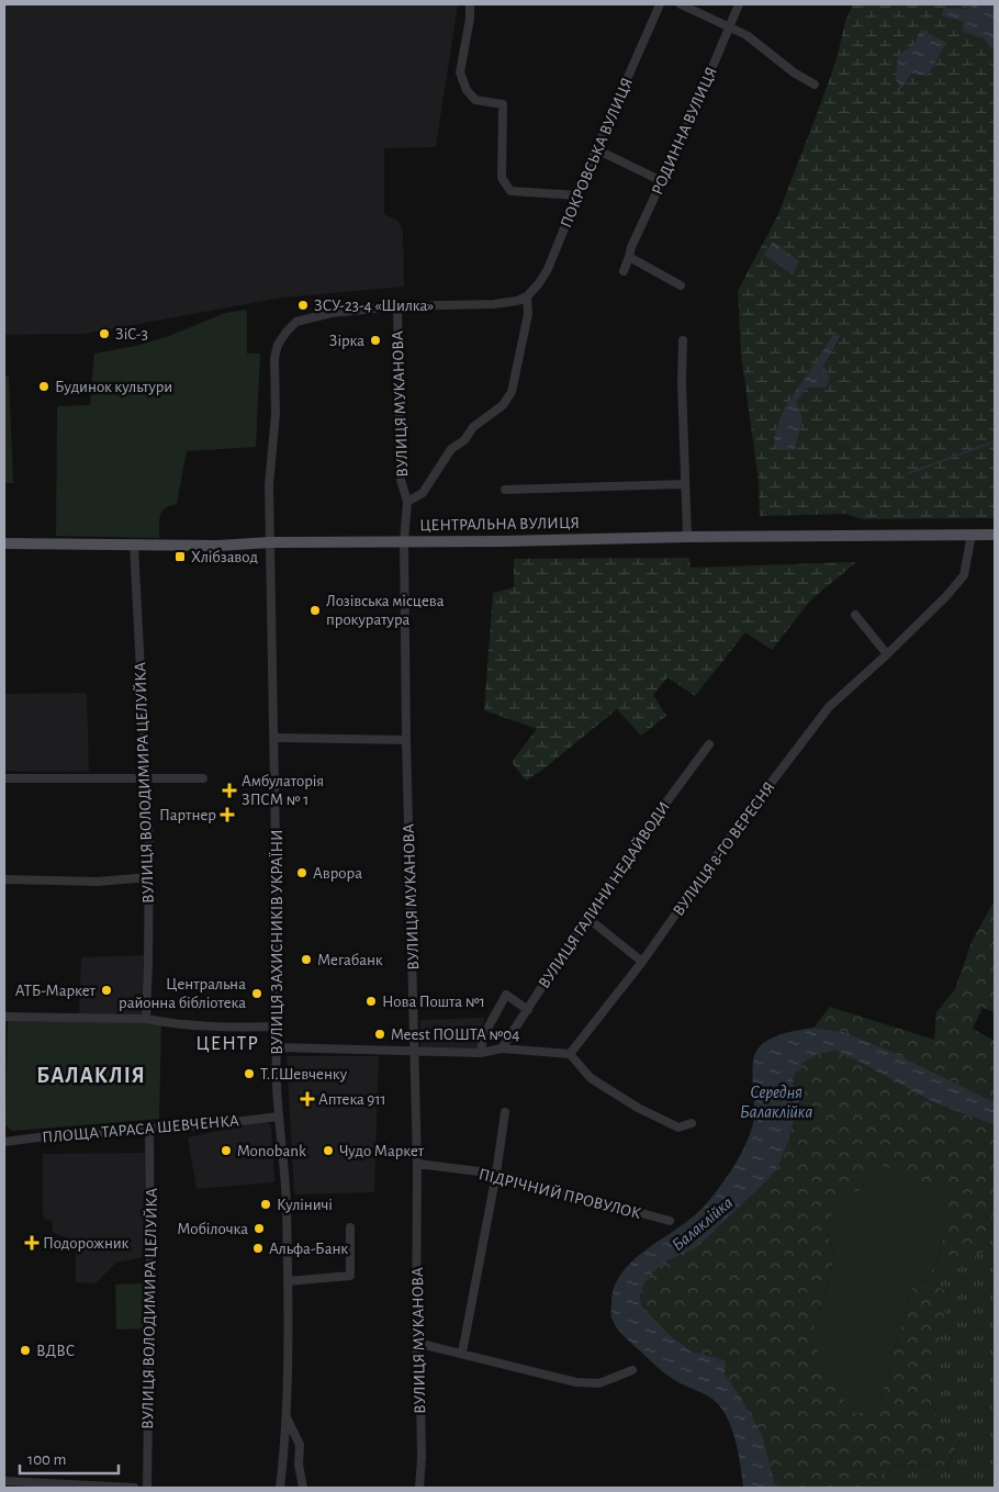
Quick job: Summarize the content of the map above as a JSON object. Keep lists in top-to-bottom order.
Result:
{
  "streets": {
    "main road": ["ЦЕНТРАЛЬНА ВУЛИЦЯ"],
    "street": [
      "РОДИННА ВУЛИЦЯ",
      "ПОКРОВСЬКА ВУЛИЦЯ",
      "ВУЛИЦЯ МУКАНОВА",
      "ВУЛИЦЯ ВОЛОДИМИРА ЦЕЛУЙКА",
      "ВУЛИЦЯ 8-ГО ВЕРЕСНЯ",
      "ВУЛИЦЯ ГАЛИНИ НЕДАЙВОДИ",
      "ВУЛИЦЯ ЗАХИСНИКІВ УКРАЇНИ",
      "ПЛОЩА ТАРАСА ШЕВЧЕНКА",
      "ПІДРІЧНИЙ ПРОВУЛОК"
    ]
  },
  "crossings": [
    ["ВУЛИЦЯ МУКАНОВА", "ЦЕНТРАЛЬНА ВУЛИЦЯ"],
    ["ВУЛИЦЯ МУКАНОВА", "ВУЛИЦЯ ЗАХИСНИКІВ УКРАЇНИ"],
    ["ВУЛИЦЯ МУКАНОВА", "ПІДРІЧНИЙ ПРОВУЛОК"],
    ["ЦЕНТРАЛЬНА ВУЛИЦЯ", "ВУЛИЦЯ ВОЛОДИМИРА ЦЕЛУЙКА"],
    ["ЦЕНТРАЛЬНА ВУЛИЦЯ", "ВУЛИЦЯ 8-ГО ВЕРЕСНЯ"],
    ["ЦЕНТРАЛЬНА ВУЛИЦЯ", "ВУЛИЦЯ ЗАХИСНИКІВ УКРАЇНИ"],
    ["ВУЛИЦЯ ВОЛОДИМИРА ЦЕЛУЙКА", "ПЛОЩА ТАРАСА ШЕВЧЕНКА"],
    ["ВУЛИЦЯ ЗАХИСНИКІВ УКРАЇНИ", "ПЛОЩА ТАРАСА ШЕВЧЕНКА"]
  ],
  "districts": ["ЦЕНТР", "БАЛАКЛІЯ"],
  "water": ["Середня Балаклійка", "Балаклійка"],
  "places": {
    "other": [
      "ЗСУ-23-4 «Шилка»",
      "ЗіС-3",
      "Зірка",
      "Будинок культури",
      "Лозівська місцева прокуратура",
      "Аврора",
      "Мегабанк",
      "АТБ-Маркет",
      "Центральна районна бібліотека",
      "Нова Пошта №1",
      "Meest ПОШТА №04",
      "Т.Г.Шевченку",
      "Monobank",
      "Чудо Маркет",
      "Куліничі",
      "Мобілочка",
      "Альфа-Банк",
      "ВДВС"
    ],
    "transit": ["Хлібзавод"],
    "health": [
      "Амбулаторія ЗПСМ № 1",
      "Партнер",
      "Аптека 911",
      "Подорожник"
    ]
  },
  "scale_bar": "100 m"
}
